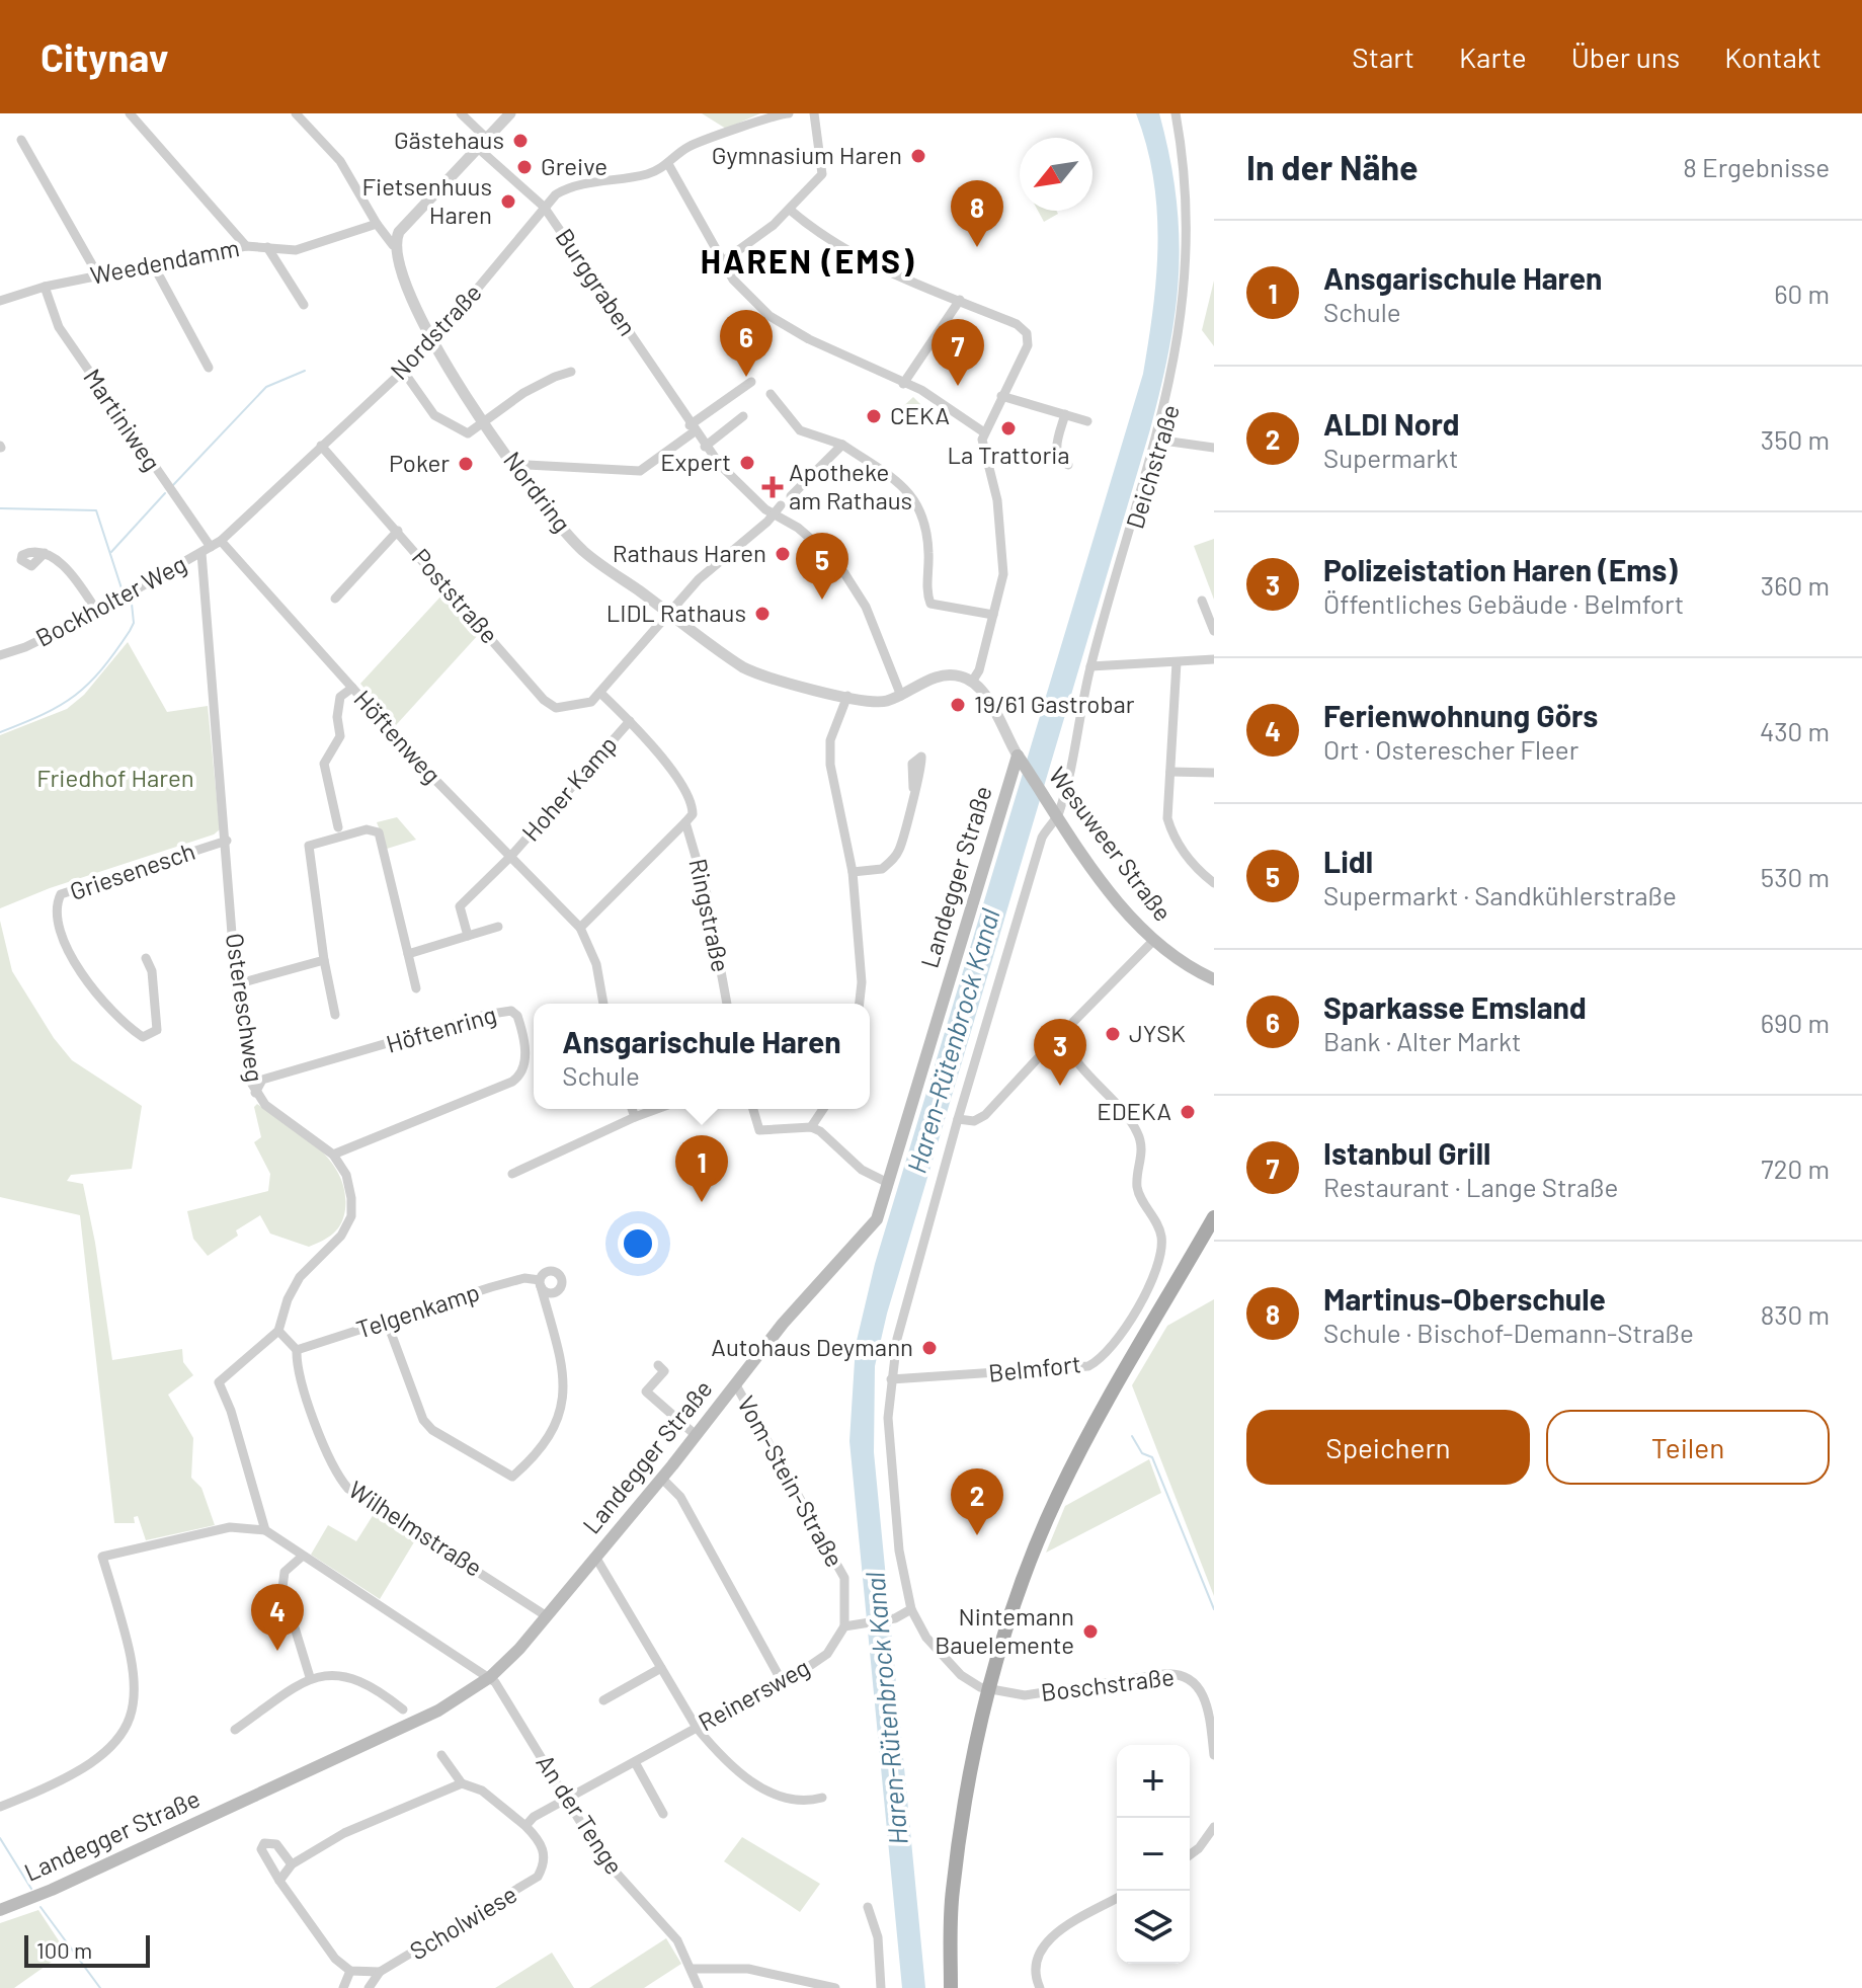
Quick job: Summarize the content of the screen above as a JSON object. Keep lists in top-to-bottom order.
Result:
{
  "streets": {
    "main road": ["Wesuweer Straße", "Landegger Straße"],
    "street": [
      "Weedendamm",
      "Burggraben",
      "Nordstraße",
      "Martiniweg",
      "Deichstraße",
      "Nordring",
      "Poststraße",
      "Bockholter Weg",
      "Höftenweg",
      "Hoher Kamp",
      "Griesenesch",
      "Ringstraße",
      "Ostereschweg",
      "Höftenring",
      "Telgenkamp",
      "Belmfort",
      "Vom-Stein-Straße",
      "Wilhelmstraße",
      "Boschstraße",
      "Reinersweg",
      "An der Tenge",
      "Scholwiese"
    ]
  },
  "crossings": [
    ["Weedendamm", "Martiniweg"],
    ["Burggraben", "Nordstraße"],
    ["Burggraben", "Nordring"],
    ["Nordstraße", "Nordring"],
    ["Nordstraße", "Poststraße"],
    ["Nordstraße", "Bockholter Weg"],
    ["Nordstraße", "Höftenweg"],
    ["Martiniweg", "Bockholter Weg"],
    ["Martiniweg", "Ostereschweg"],
    ["Deichstraße", "Wesuweer Straße"],
    ["Deichstraße", "Belmfort"],
    ["Poststraße", "Ringstraße"],
    ["Bockholter Weg", "Höftenweg"],
    ["Bockholter Weg", "Ostereschweg"],
    ["Höftenweg", "Hoher Kamp"],
    ["Höftenweg", "Ringstraße"],
    ["Hoher Kamp", "Ringstraße"],
    ["Wesuweer Straße", "Landegger Straße"],
    ["Griesenesch", "Ostereschweg"],
    ["Landegger Straße", "Vom-Stein-Straße"],
    ["Landegger Straße", "Wilhelmstraße"],
    ["Landegger Straße", "An der Tenge"],
    ["Ostereschweg", "Höftenring"],
    ["Telgenkamp", "Wilhelmstraße"],
    ["Vom-Stein-Straße", "Reinersweg"],
    ["Reinersweg", "An der Tenge"]
  ],
  "districts": ["HAREN (EMS)"],
  "water": ["Haren-Rütenbrock Kanal"],
  "parks": ["Friedhof Haren"],
  "places": {
    "other": [
      "Gästehaus",
      "Gymnasium Haren",
      "Greive",
      "Fietsenhuus Haren",
      "CEKA",
      "La Trattoria",
      "Expert",
      "Poker",
      "Rathaus Haren",
      "LIDL Rathaus",
      "19/61 Gastrobar",
      "JYSK",
      "EDEKA",
      "Autohaus Deymann",
      "Nintemann Bauelemente"
    ],
    "health": ["Apotheke am Rathaus"]
  },
  "scale_bar": "100 m",
  "north": "bottom left",
  "page": {
    "header": "Citynav",
    "nav": [
      "Start",
      "Karte",
      "Über uns",
      "Kontakt"
    ],
    "heading": ["In der Nähe", "8 Ergebnisse"],
    "pins": [
      "8",
      "6",
      "7",
      "5",
      "3",
      "1",
      "2",
      "4"
    ],
    "list": [
      {
        "mark": "1",
        "name": "Ansgarischule Haren",
        "note": "Schule",
        "value": "60 m"
      },
      {
        "mark": "2",
        "name": "ALDI Nord",
        "note": "Supermarkt",
        "value": "350 m"
      },
      {
        "mark": "3",
        "name": "Polizeistation Haren (Ems)",
        "note": "Öffentliches Gebäude · Belmfort",
        "value": "360 m"
      },
      {
        "mark": "4",
        "name": "Ferienwohnung Görs",
        "note": "Ort · Osterescher Fleer",
        "value": "430 m"
      },
      {
        "mark": "5",
        "name": "Lidl",
        "note": "Supermarkt · Sandkühlerstraße",
        "value": "530 m"
      },
      {
        "mark": "6",
        "name": "Sparkasse Emsland",
        "note": "Bank · Alter Markt",
        "value": "690 m"
      },
      {
        "mark": "7",
        "name": "Istanbul Grill",
        "note": "Restaurant · Lange Straße",
        "value": "720 m"
      },
      {
        "mark": "8",
        "name": "Martinus-Oberschule",
        "note": "Schule · Bischof-Demann-Straße",
        "value": "830 m"
      }
    ],
    "popup": ["Ansgarischule Haren", "Schule"],
    "buttons": ["Speichern", "Teilen"],
    "map_buttons": ["+", "−"],
    "scale": "100 m"
  }
}
